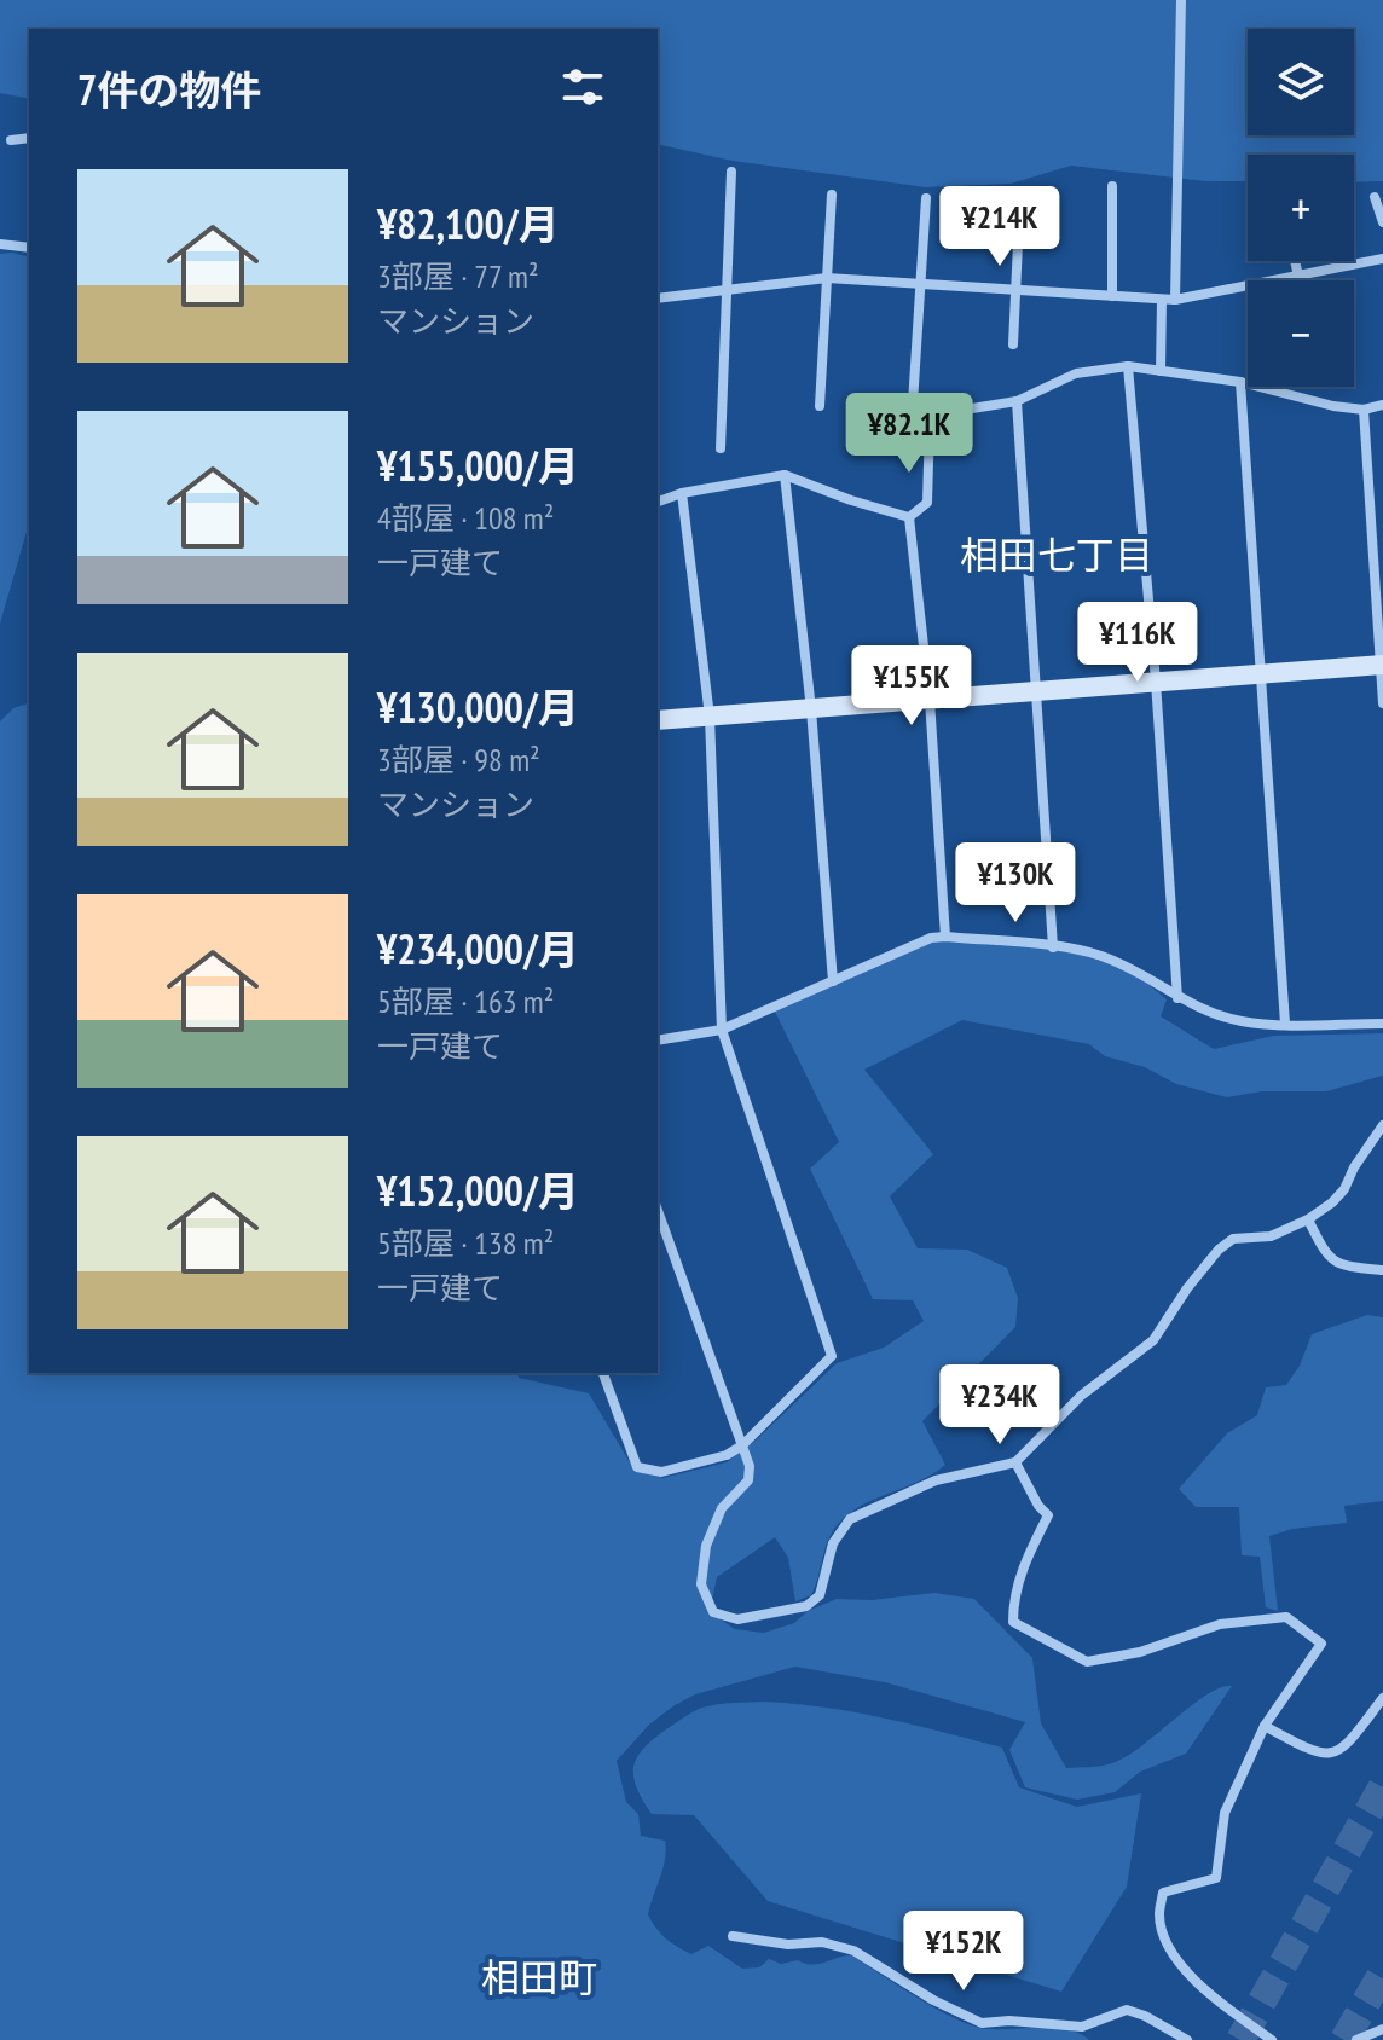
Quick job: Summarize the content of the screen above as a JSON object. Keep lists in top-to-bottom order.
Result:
{
  "districts": ["相田七丁目", "相田町"],
  "page": {
    "map_buttons": ["+", "−"],
    "heading": "7件の物件",
    "list": [
      {
        "name": "¥82,100/月",
        "note": "3部屋 · 77 m² · マンション"
      },
      {
        "name": "¥155,000/月",
        "note": "4部屋 · 108 m² · 一戸建て"
      },
      {
        "name": "¥130,000/月",
        "note": "3部屋 · 98 m² · マンション"
      },
      {
        "name": "¥234,000/月",
        "note": "5部屋 · 163 m² · 一戸建て"
      },
      {
        "name": "¥152,000/月",
        "note": "5部屋 · 138 m² · 一戸建て"
      }
    ],
    "price": [
      "¥214K",
      "¥82.1K",
      "¥116K",
      "¥155K",
      "¥130K",
      "¥234K",
      "¥152K"
    ]
  }
}
